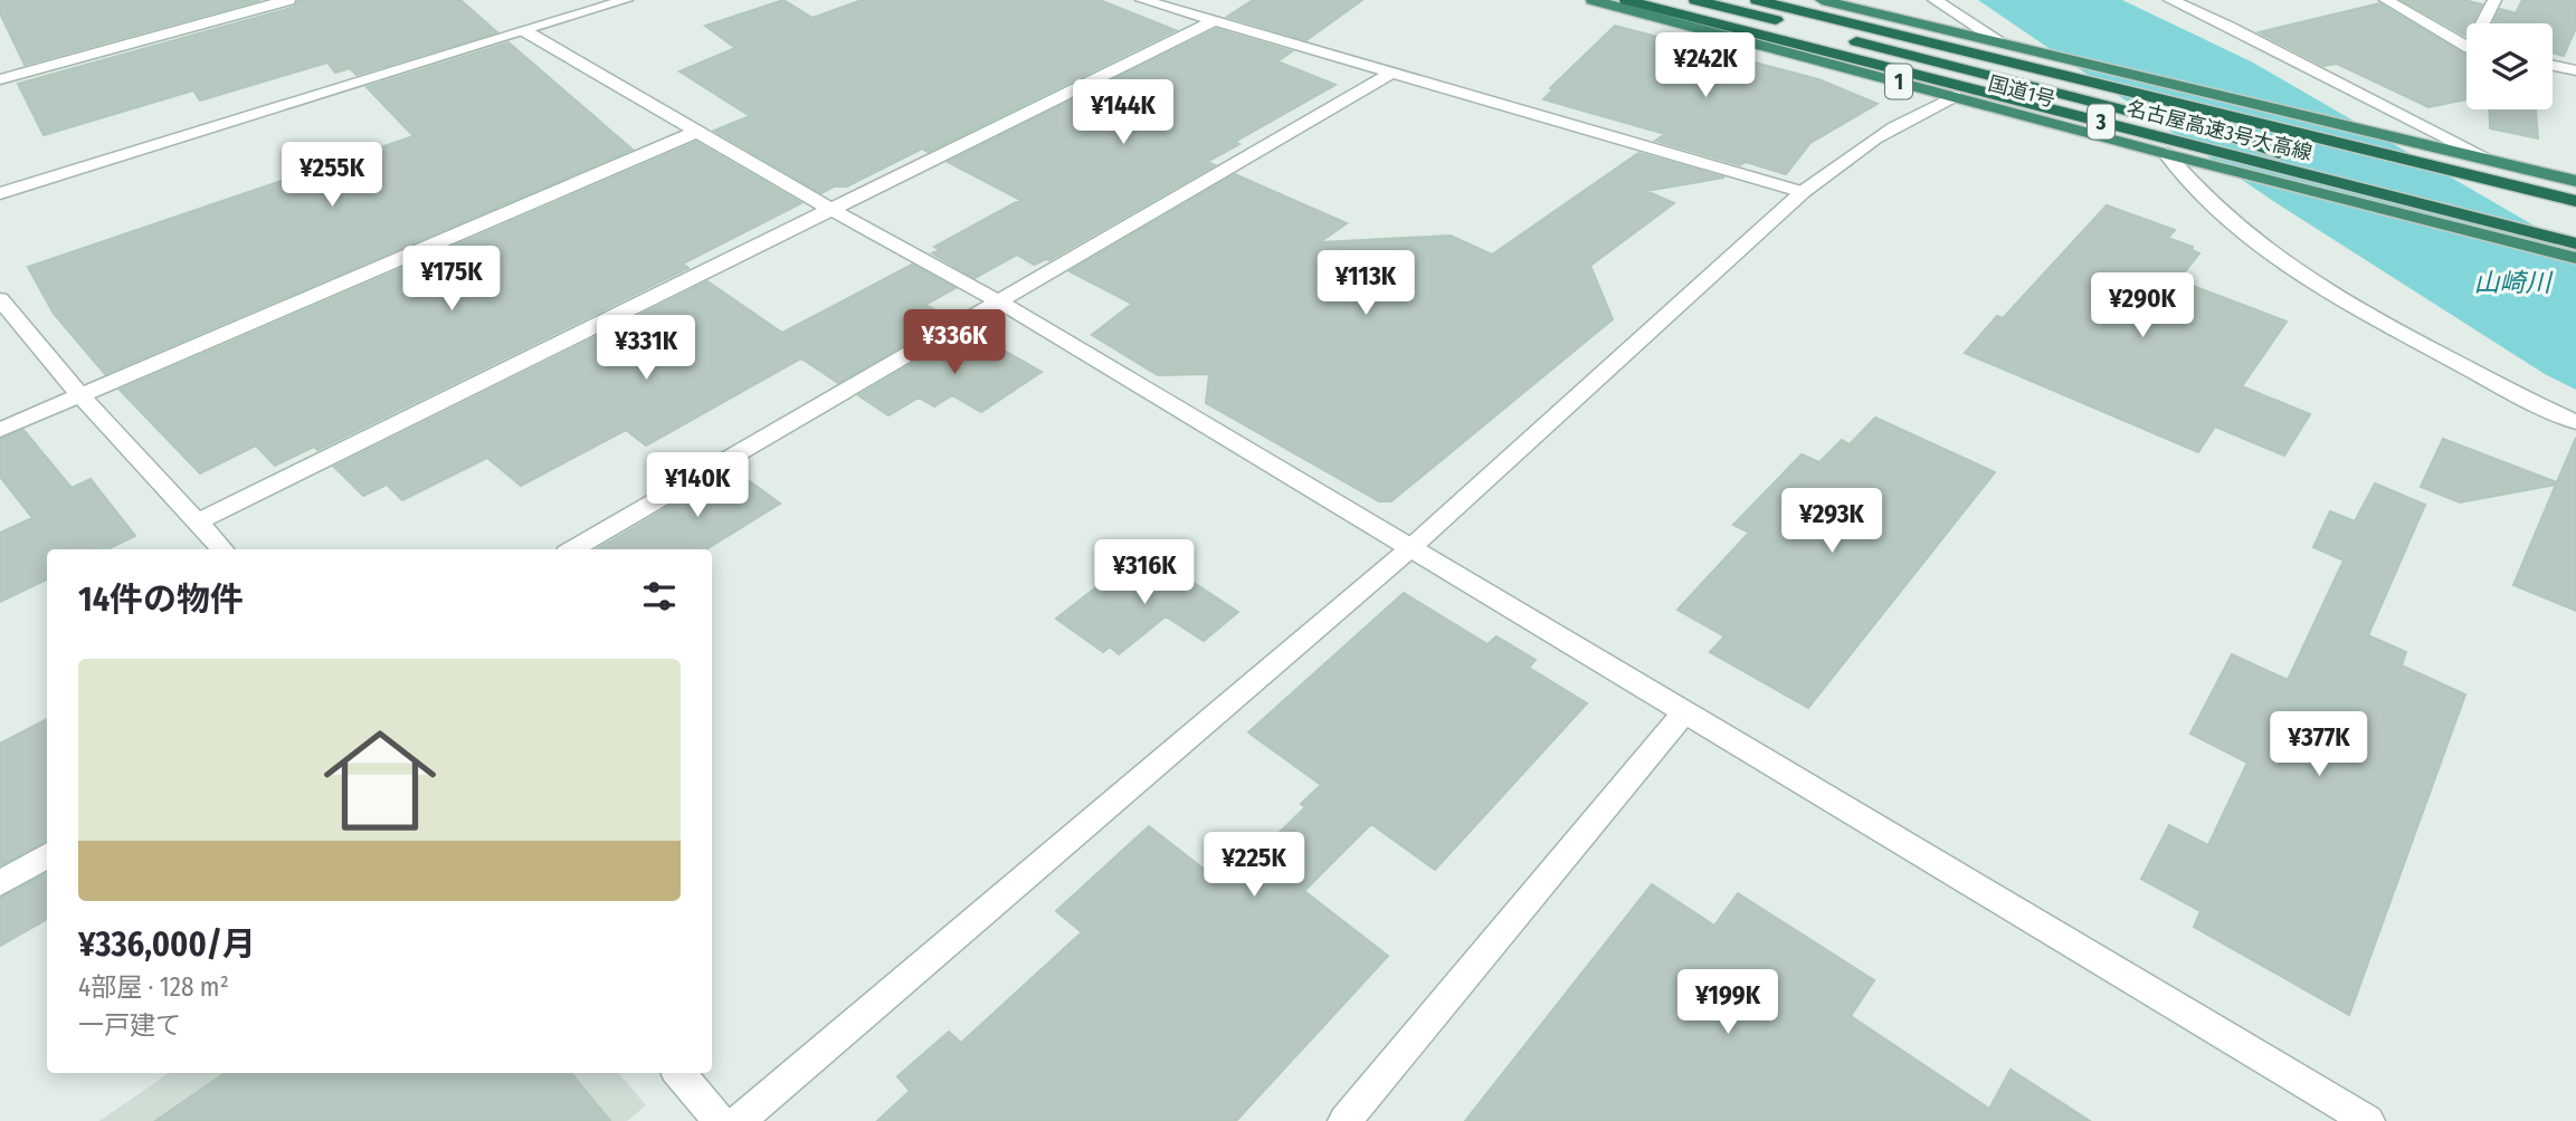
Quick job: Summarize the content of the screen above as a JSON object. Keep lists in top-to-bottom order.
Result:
{
  "streets": {
    "highway": [
      "1",
      "国道1号",
      "3",
      "名古屋高速3号大高線"
    ]
  },
  "water": ["山崎川"],
  "page": {
    "price": [
      "¥242K",
      "¥144K",
      "¥255K",
      "¥175K",
      "¥113K",
      "¥290K",
      "¥336K",
      "¥331K",
      "¥140K",
      "¥293K",
      "¥316K",
      "¥377K",
      "¥225K",
      "¥199K"
    ],
    "heading": "14件の物件",
    "list": [
      {
        "name": "¥336,000/月",
        "note": "4部屋 · 128 m² · 一戸建て"
      }
    ]
  }
}
